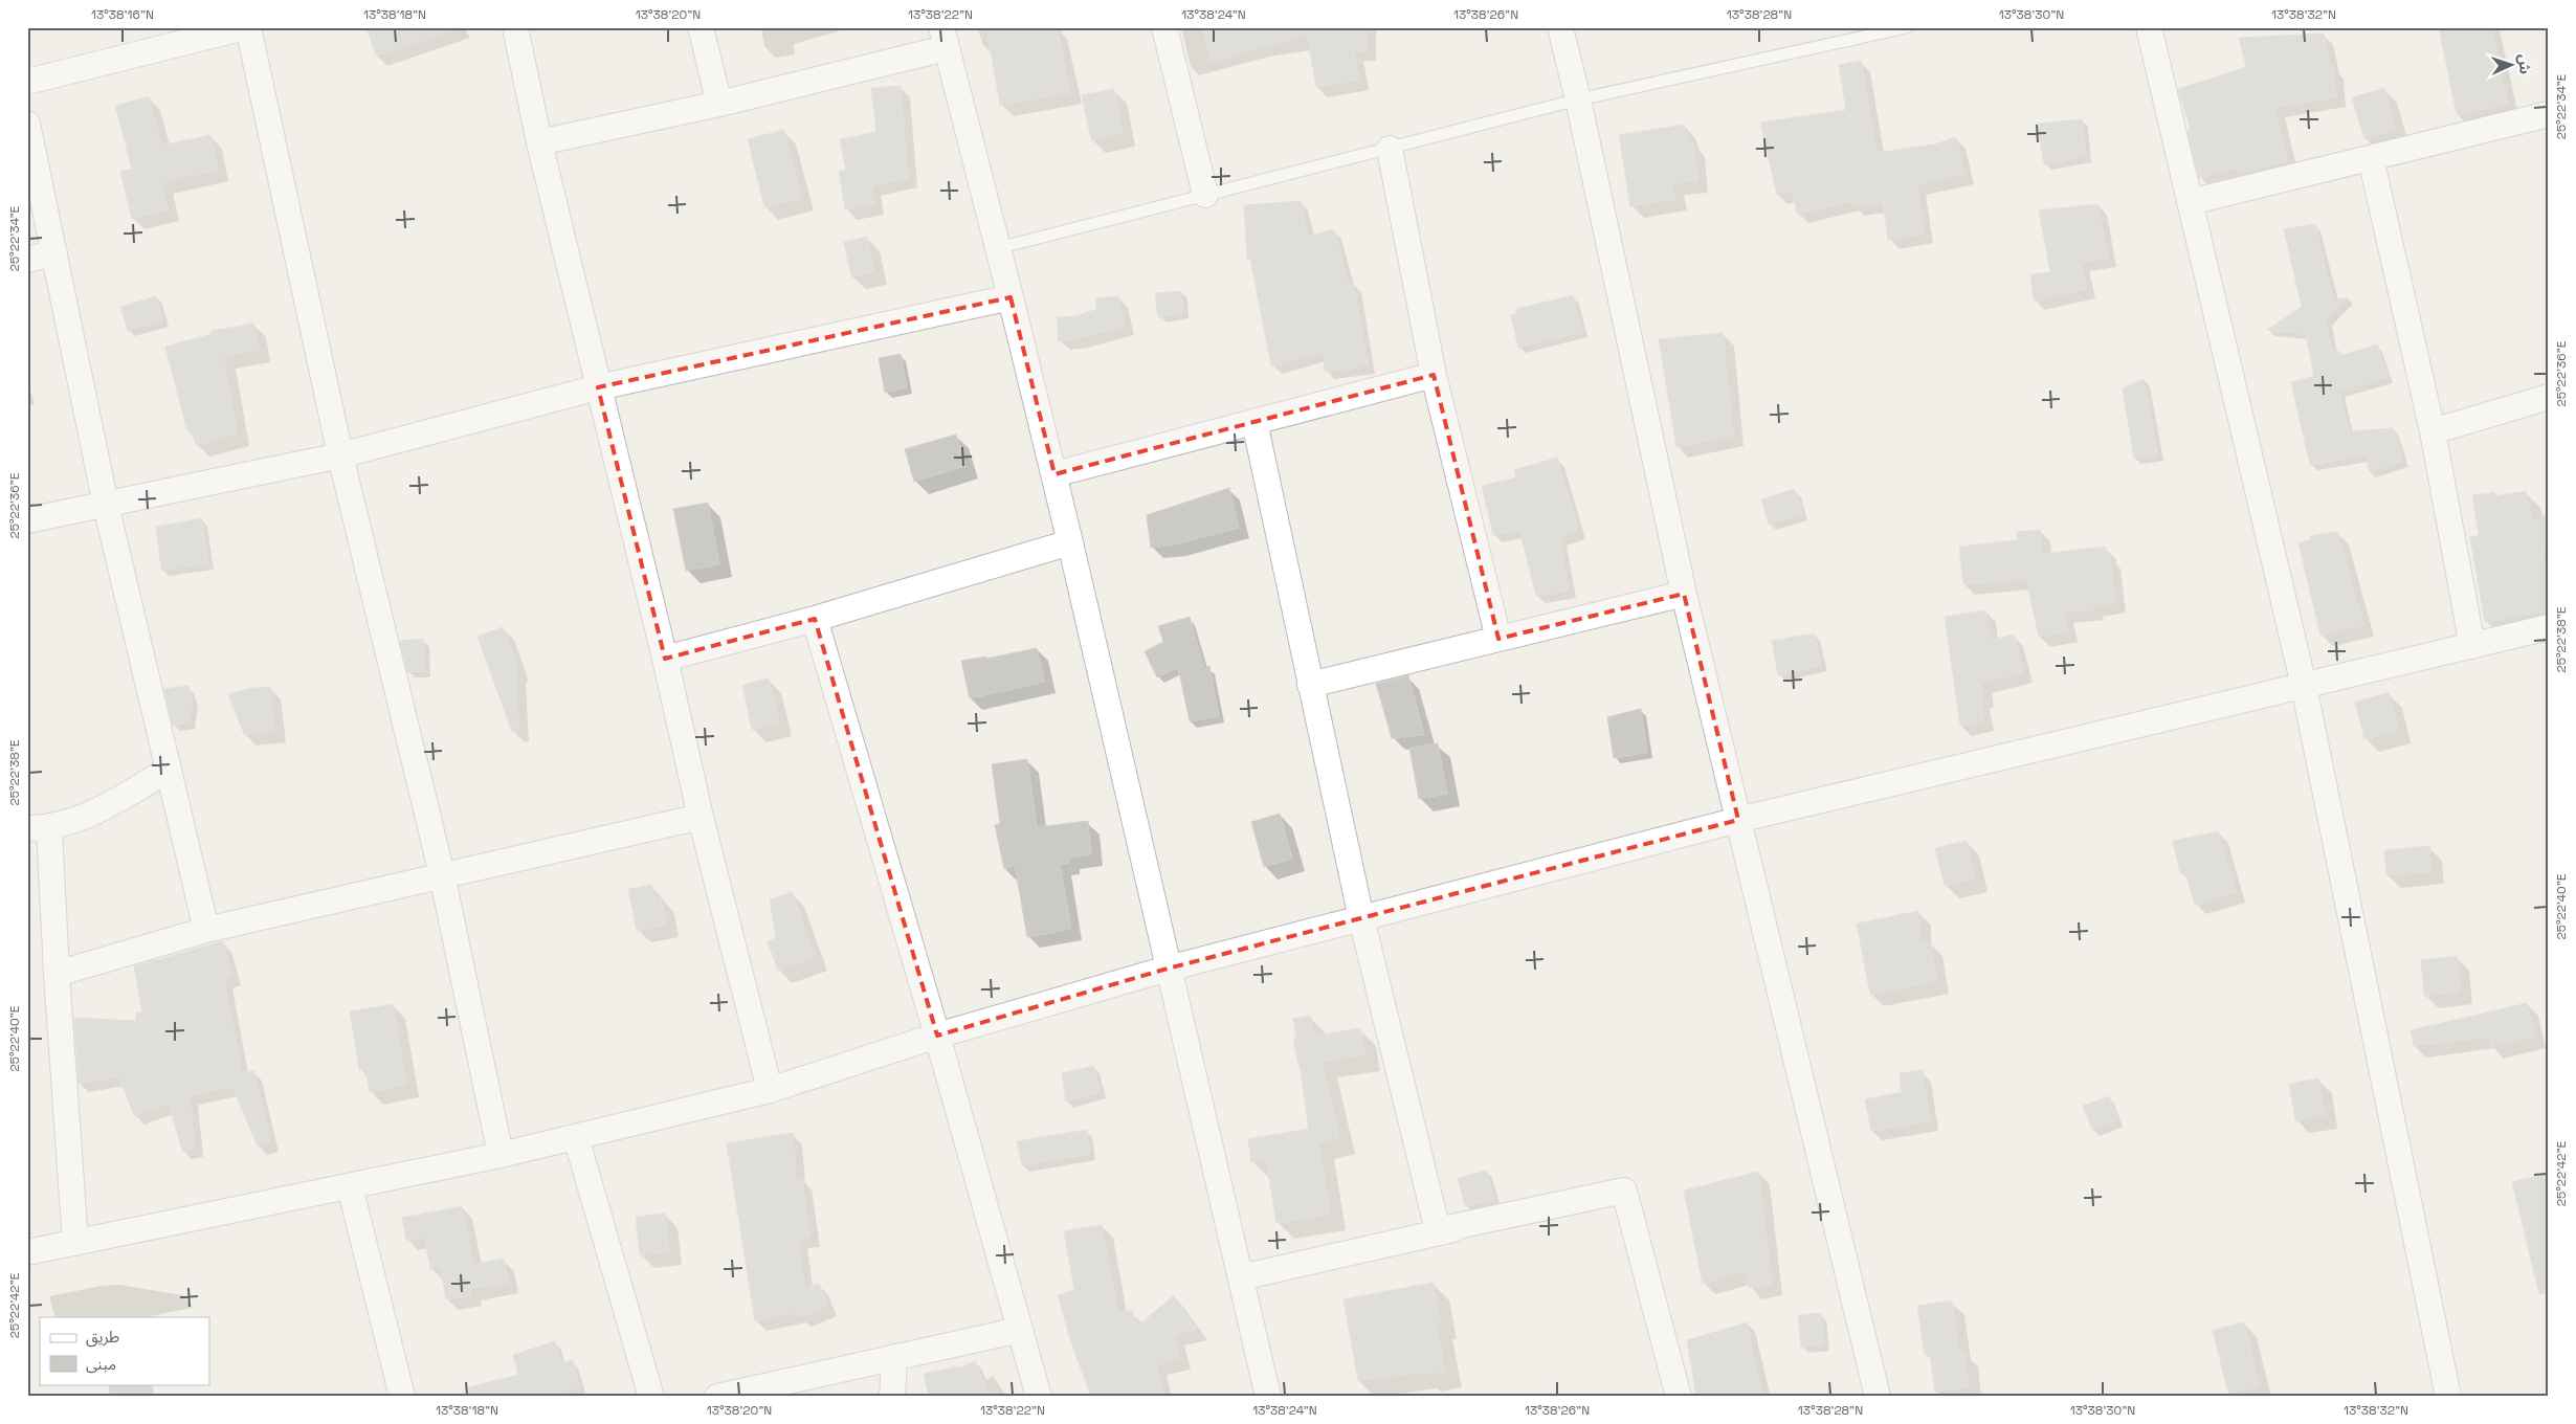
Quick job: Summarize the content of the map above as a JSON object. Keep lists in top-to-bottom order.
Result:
{
  "legend": ["طريق", "مبنى"],
  "north": "right",
  "coordinates": [
    "13°38'16\"N",
    "13°38'18\"N",
    "13°38'20\"N",
    "13°38'22\"N",
    "13°38'24\"N",
    "13°38'26\"N",
    "13°38'28\"N",
    "13°38'30\"N",
    "13°38'32\"N",
    "25°22'34\"E",
    "25°22'36\"E",
    "25°22'38\"E",
    "25°22'40\"E",
    "25°22'42\"E"
  ]
}
